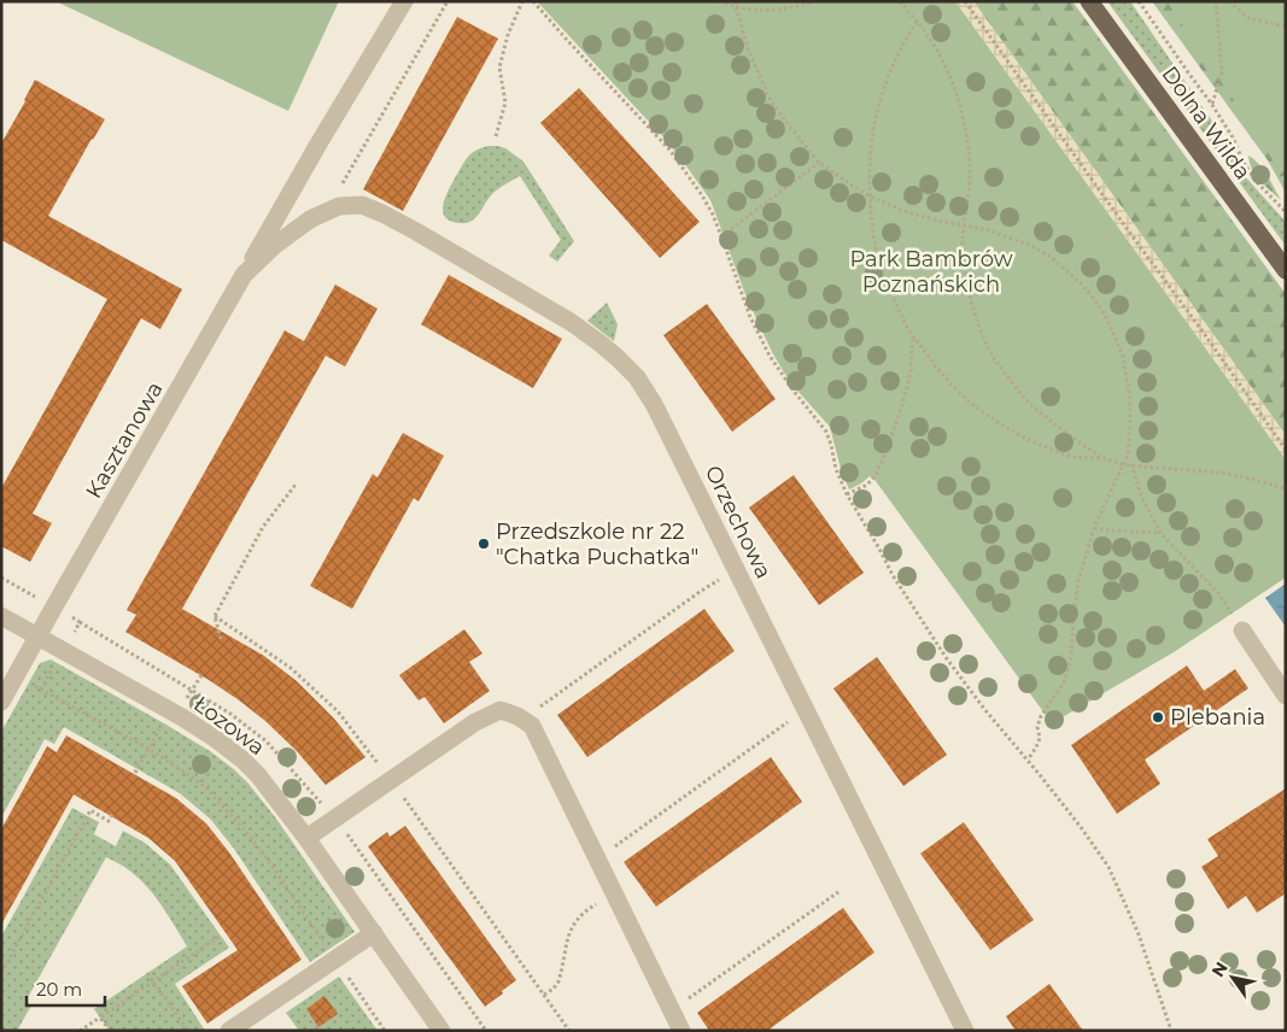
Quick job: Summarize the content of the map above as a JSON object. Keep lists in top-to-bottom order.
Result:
{
  "streets": {
    "main road": ["Dolna Wilda"],
    "street": ["Kasztanowa", "Orzechowa", "Łozowa"]
  },
  "crossings": [
    ["Kasztanowa", "Orzechowa"],
    ["Kasztanowa", "Łozowa"]
  ],
  "parks": ["Park Bambrów Poznańskich"],
  "places": ["Przedszkole nr 22 \"Chatka Puchatka\"", "Plebania"],
  "scale_bar": "20 m",
  "north": "top left"
}
